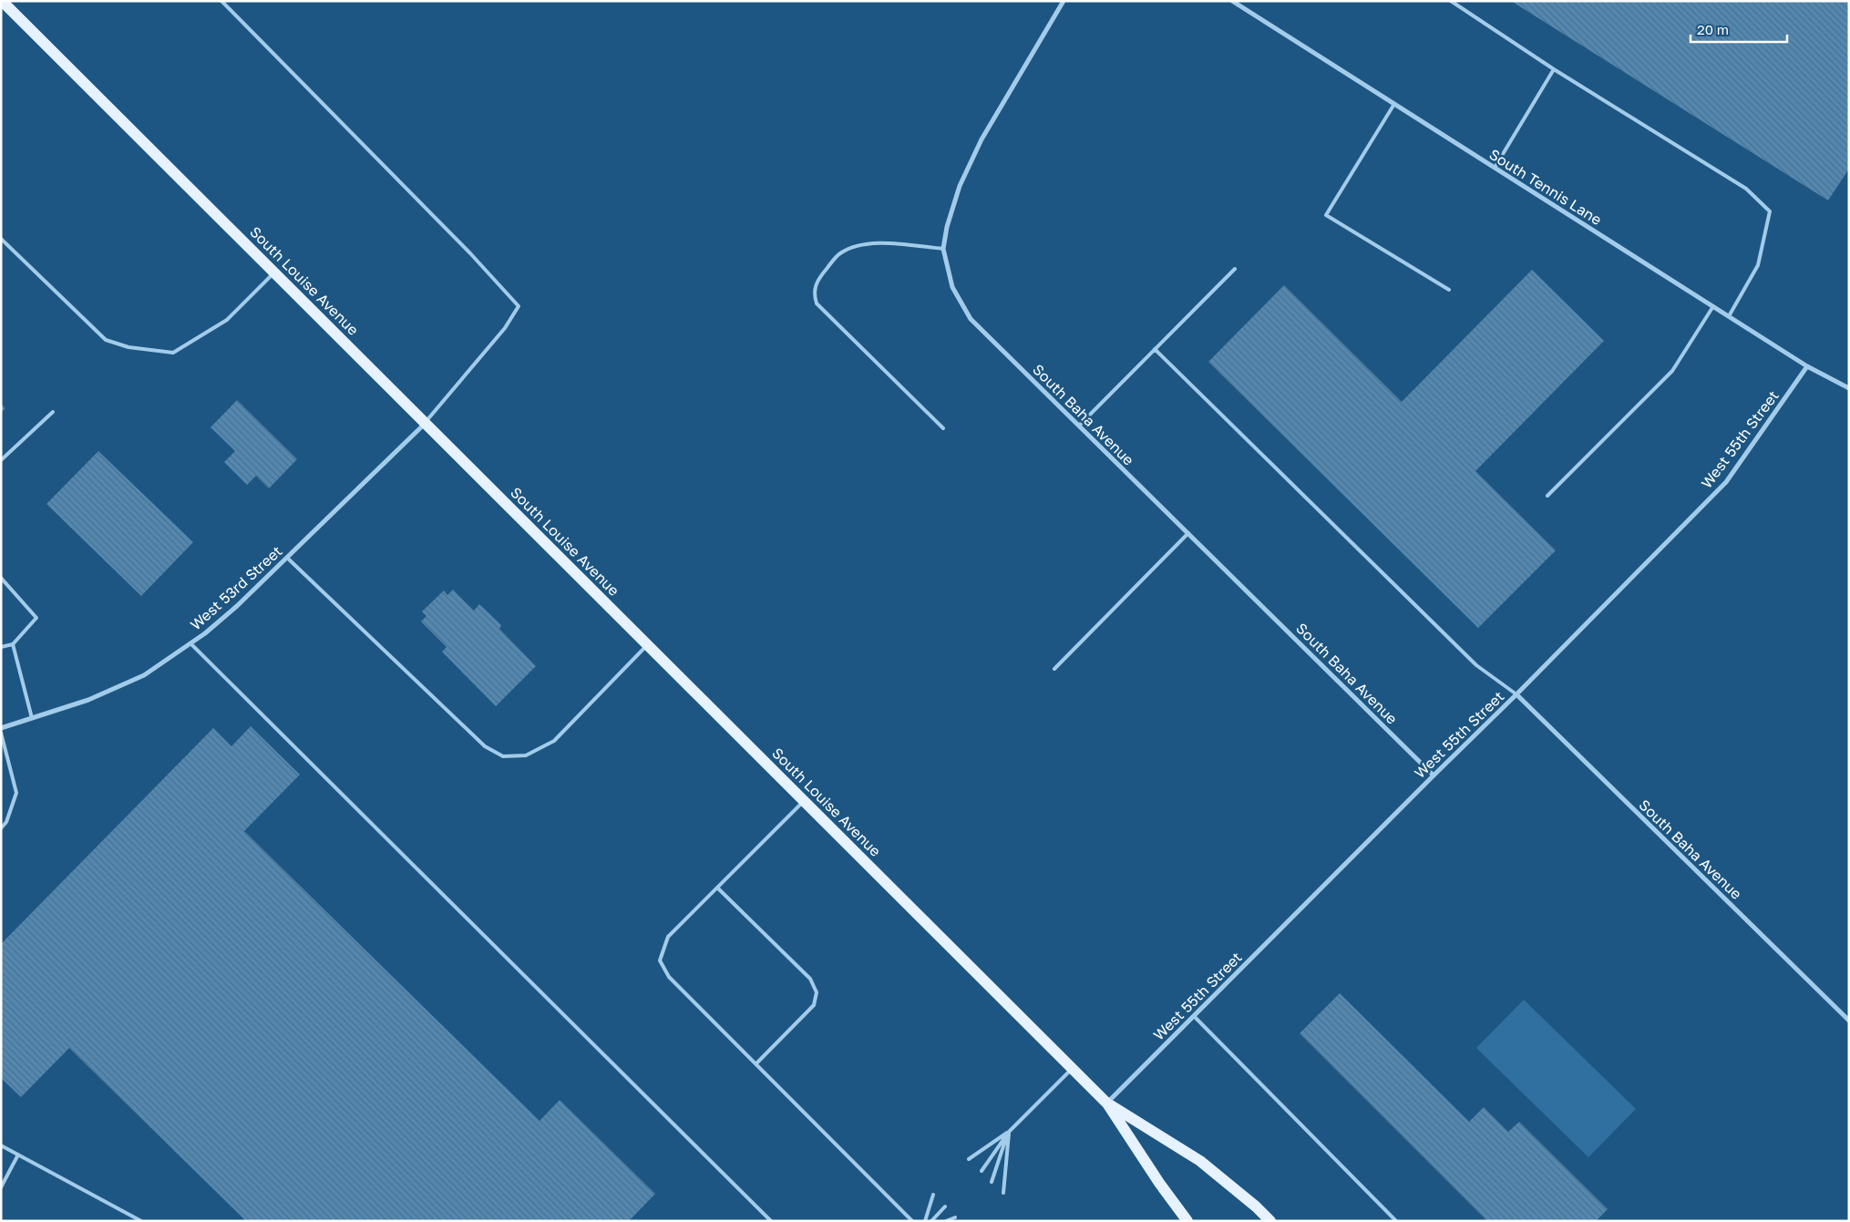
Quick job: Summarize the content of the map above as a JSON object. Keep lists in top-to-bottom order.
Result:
{
  "streets": {
    "main road": ["South Louise Avenue"],
    "street": [
      "South Tennis Lane",
      "South Baha Avenue",
      "West 55th Street",
      "West 53rd Street"
    ]
  },
  "crossings": [
    ["South Tennis Lane", "West 55th Street"],
    ["South Louise Avenue", "West 55th Street"],
    ["South Louise Avenue", "West 53rd Street"],
    ["South Baha Avenue", "West 55th Street"]
  ],
  "scale_bar": "20 m"
}
